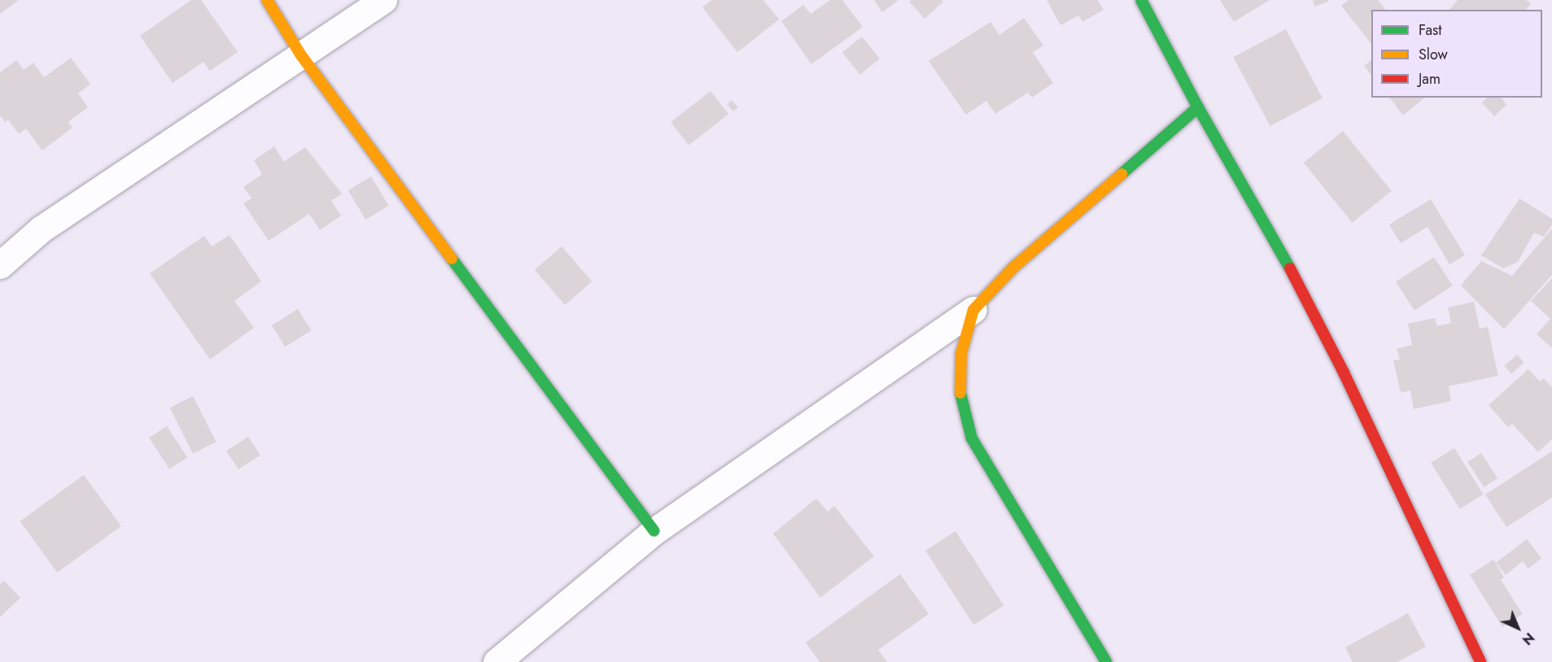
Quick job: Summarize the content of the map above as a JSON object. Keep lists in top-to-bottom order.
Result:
{
  "legend": ["Fast", "Slow", "Jam"],
  "north": "bottom right"
}
